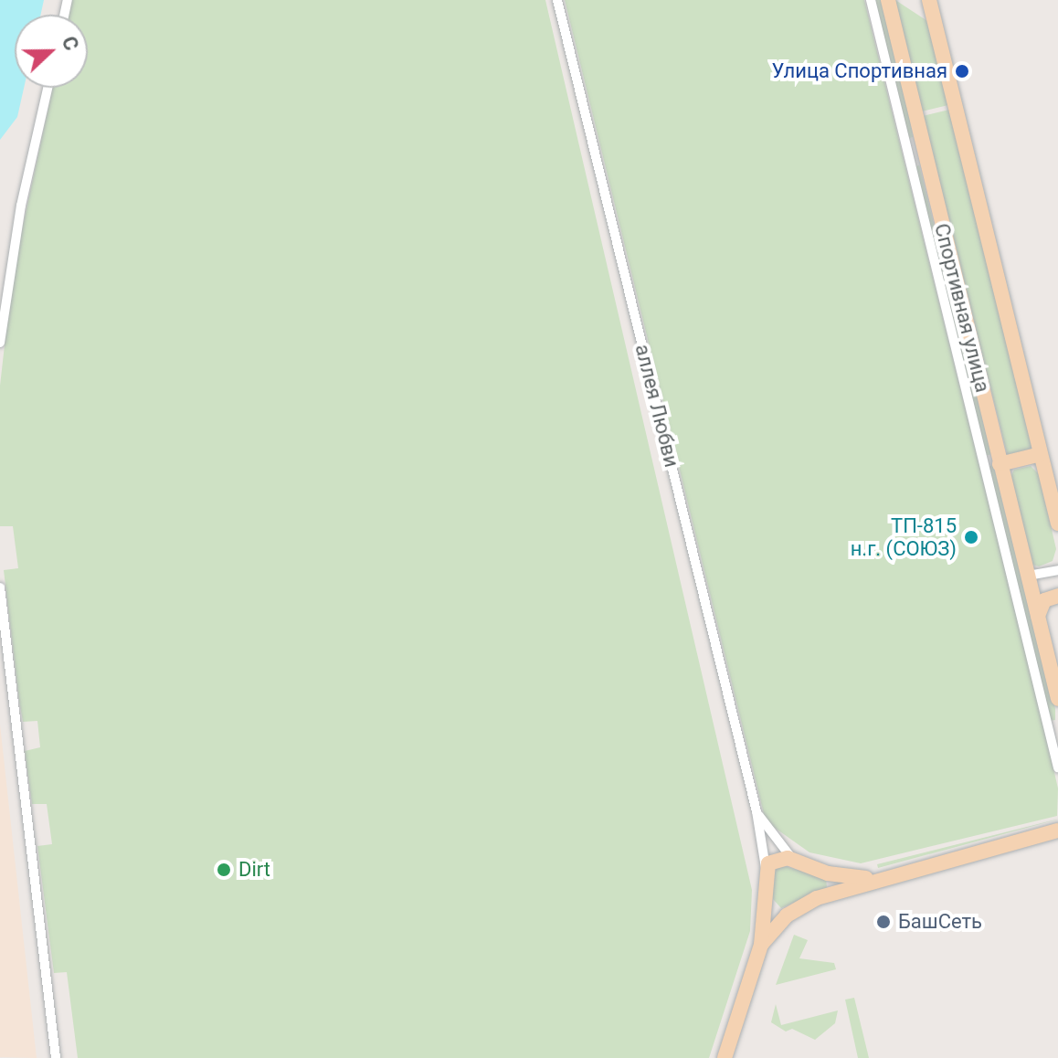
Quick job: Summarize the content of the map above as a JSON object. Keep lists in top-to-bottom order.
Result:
{
  "streets": {
    "main road": ["Спортивная улица"],
    "street": ["аллея Любви"]
  },
  "places": [
    "Улица Спортивная",
    "ТП-815 н.г. (СОЮЗ)",
    "Dirt",
    "БашСеть"
  ],
  "north": "right"
}
